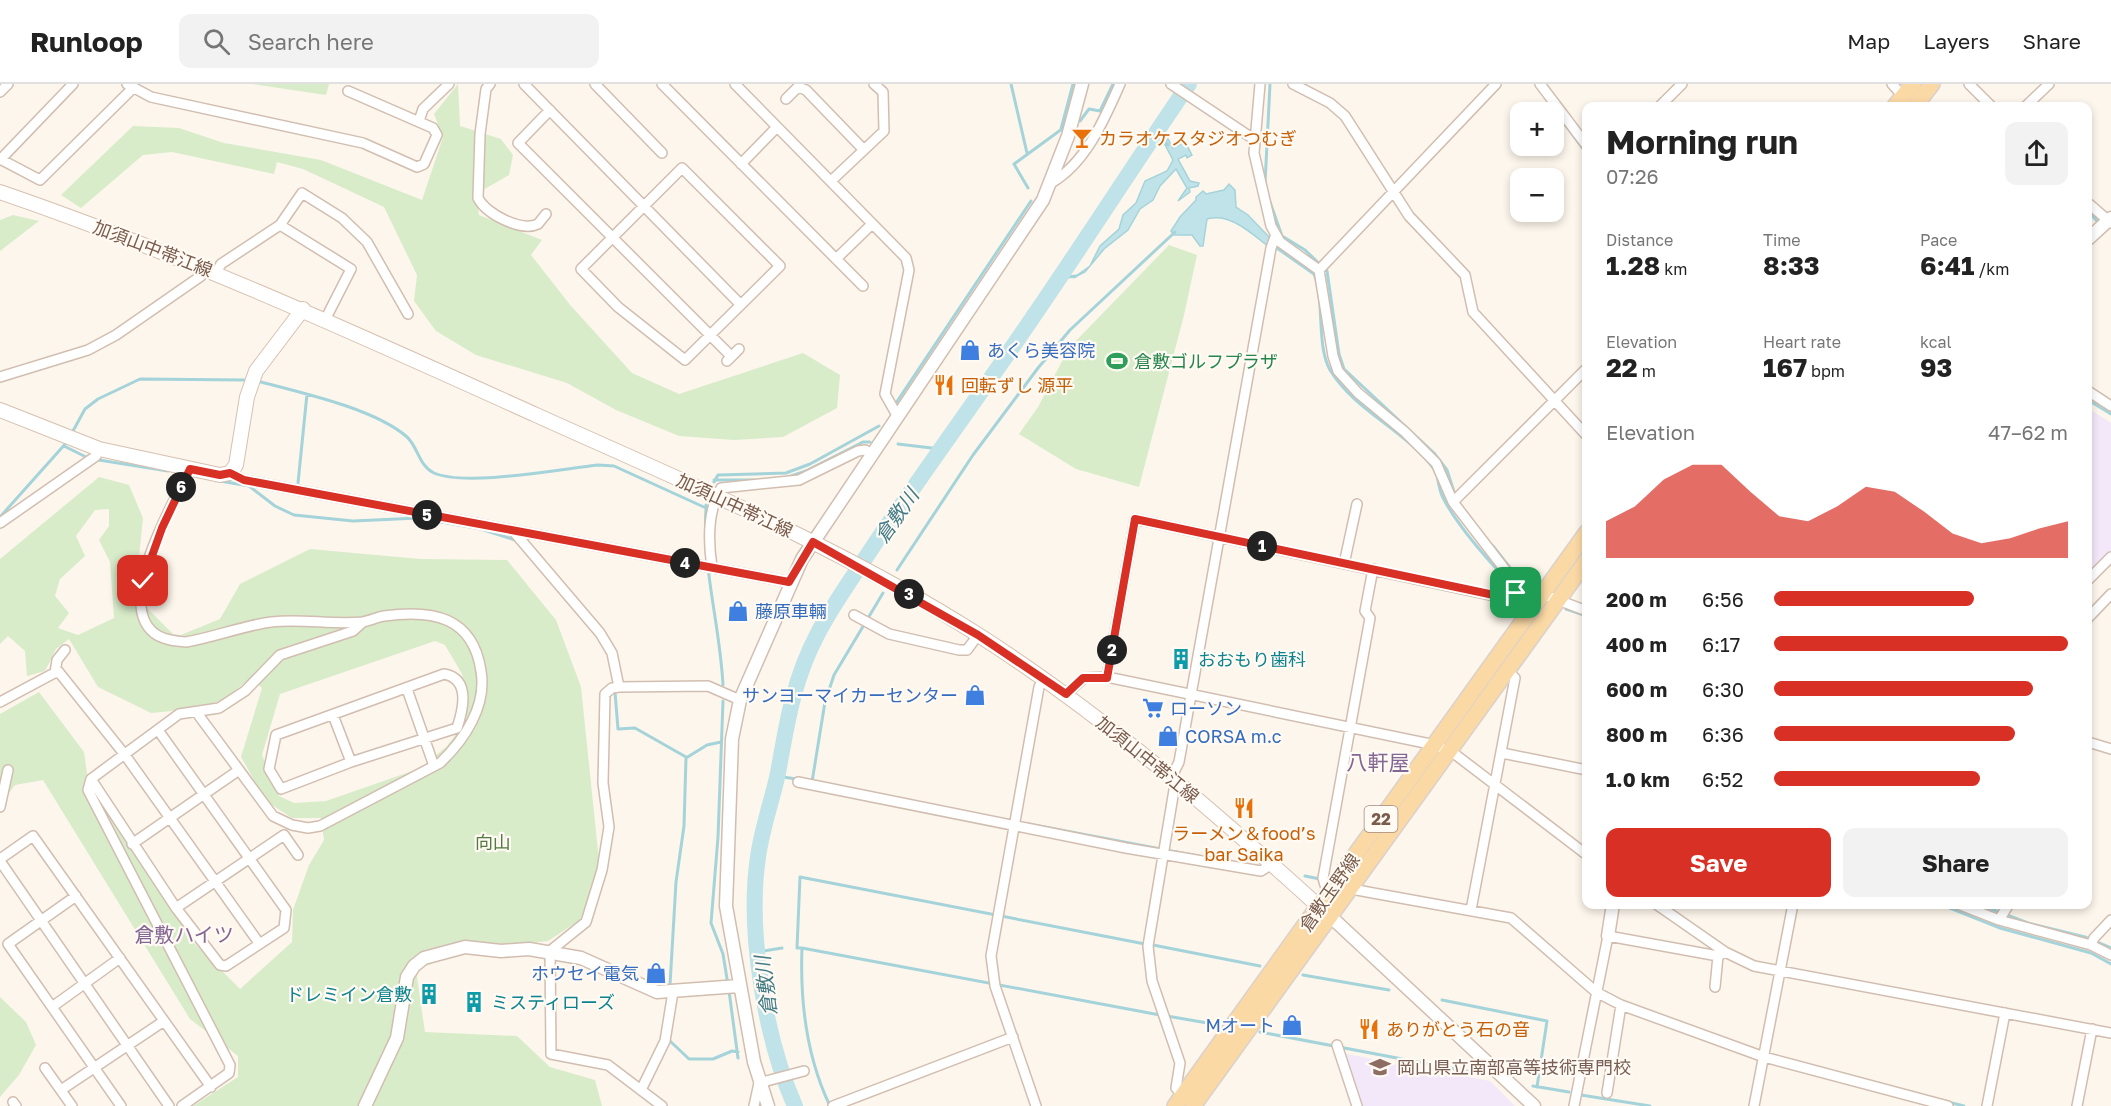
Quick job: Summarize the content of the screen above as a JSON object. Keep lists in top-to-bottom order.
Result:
{
  "streets": {
    "main road": ["加須山中帯江線", "22", "倉敷玉野線"]
  },
  "crossings": [
    ["加須山中帯江線", "倉敷玉野線"]
  ],
  "districts": ["八軒屋", "倉敷ハイツ"],
  "water": ["倉敷川"],
  "parks": ["向山"],
  "places": {
    "bar": ["カラオケスタジオつむぎ"],
    "shop": [
      "あくら美容院",
      "藤原車輛",
      "サンヨーマイカーセンター",
      "CORSA m.c",
      "ホウセイ電気",
      "Mオート"
    ],
    "sports": ["倉敷ゴルフプラザ"],
    "restaurant": ["回転ずし 源平", "ラーメン＆food’s bar Saika", "ありがとう石の音"],
    "building": ["おおもり歯科", "ドレミイン倉敷", "ミスティローズ"],
    "supermarket": ["ローソン"],
    "school or university": ["岡山県立南部高等技術専門校"]
  },
  "page": {
    "header": "Runloop",
    "search": "Search here",
    "nav": ["Map", "Layers", "Share"],
    "map_buttons": ["+", "−"],
    "heading": ["Morning run", "07:26"],
    "stats": [
      ["Distance", "1.28 km"],
      ["Time", "8:33"],
      ["Pace", "6:41 /km"],
      ["Elevation", "22 m"],
      ["Heart rate", "167 bpm"],
      ["kcal", "93"]
    ],
    "chart": ["Elevation", "47–62 m"],
    "pins": [
      "6",
      "5",
      "1",
      "4",
      "3",
      "2"
    ],
    "list": [
      {
        "name": "200 m",
        "note": "6:56"
      },
      {
        "name": "400 m",
        "note": "6:17"
      },
      {
        "name": "600 m",
        "note": "6:30"
      },
      {
        "name": "800 m",
        "note": "6:36"
      },
      {
        "name": "1.0 km",
        "note": "6:52"
      }
    ],
    "buttons": ["Save", "Share"]
  }
}
